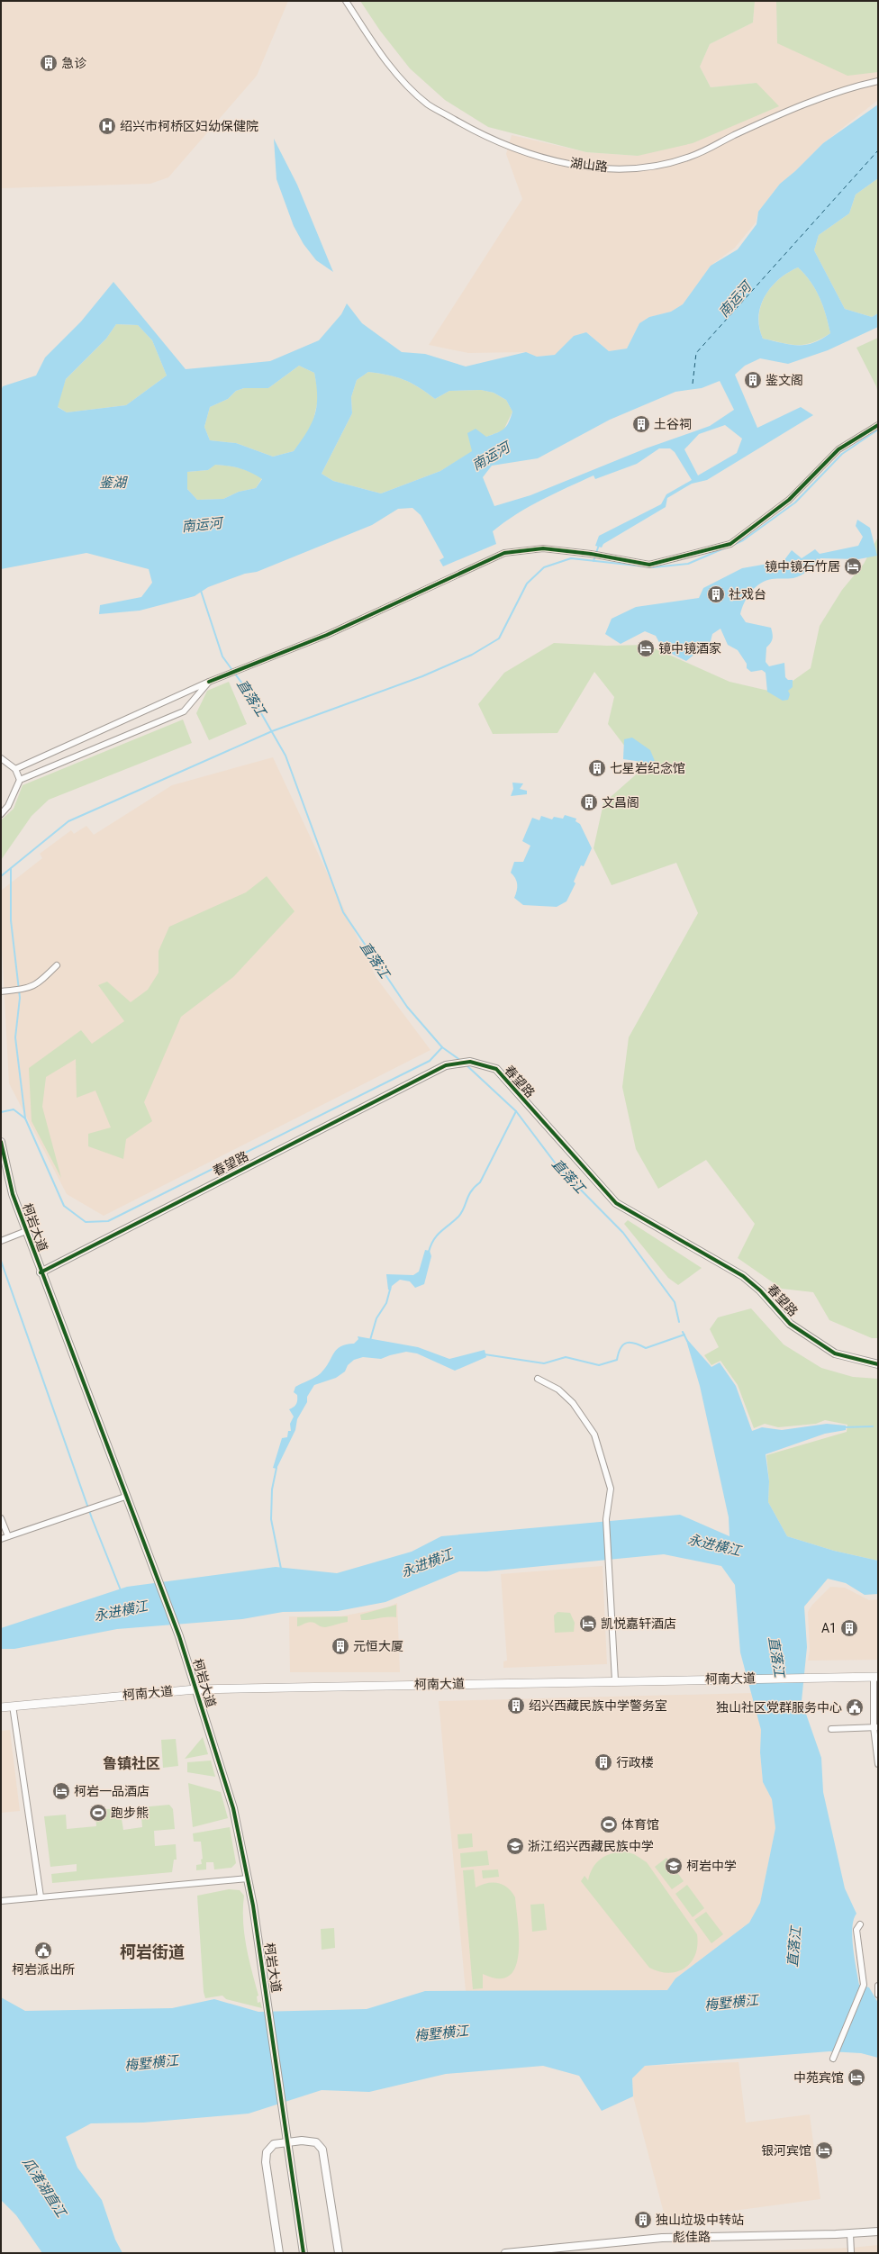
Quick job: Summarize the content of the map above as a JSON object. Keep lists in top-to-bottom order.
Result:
{
  "streets": {
    "main road": ["柯南大道"],
    "street": [
      "湖山路",
      "春望路",
      "柯岩大道",
      "彪佳路"
    ]
  },
  "crossings": [
    ["春望路", "柯岩大道"],
    ["柯岩大道", "柯南大道"]
  ],
  "districts": ["鲁镇社区", "柯岩街道"],
  "water": [
    "南运河",
    "鉴湖",
    "直落江",
    "永进横江",
    "梅墅横江",
    "瓜渚湖直江"
  ],
  "places": {
    "building": [
      "急诊",
      "鉴文阁",
      "土谷祠",
      "社戏台",
      "七星岩纪念馆",
      "文昌阁",
      "A1",
      "元恒大厦",
      "绍兴西藏民族中学警务室",
      "行政楼",
      "独山垃圾中转站"
    ],
    "hospital": ["绍兴市柯桥区妇幼保健院"],
    "hotel": [
      "镜中镜石竹居",
      "镜中镜酒家",
      "凯悦嘉轩酒店",
      "柯岩一品酒店",
      "中苑宾馆",
      "银河宾馆"
    ],
    "public building": ["独山社区党群服务中心", "柯岩派出所"],
    "sports": ["跑步熊", "体育馆"],
    "school or university": ["浙江绍兴西藏民族中学", "柯岩中学"]
  }
}
